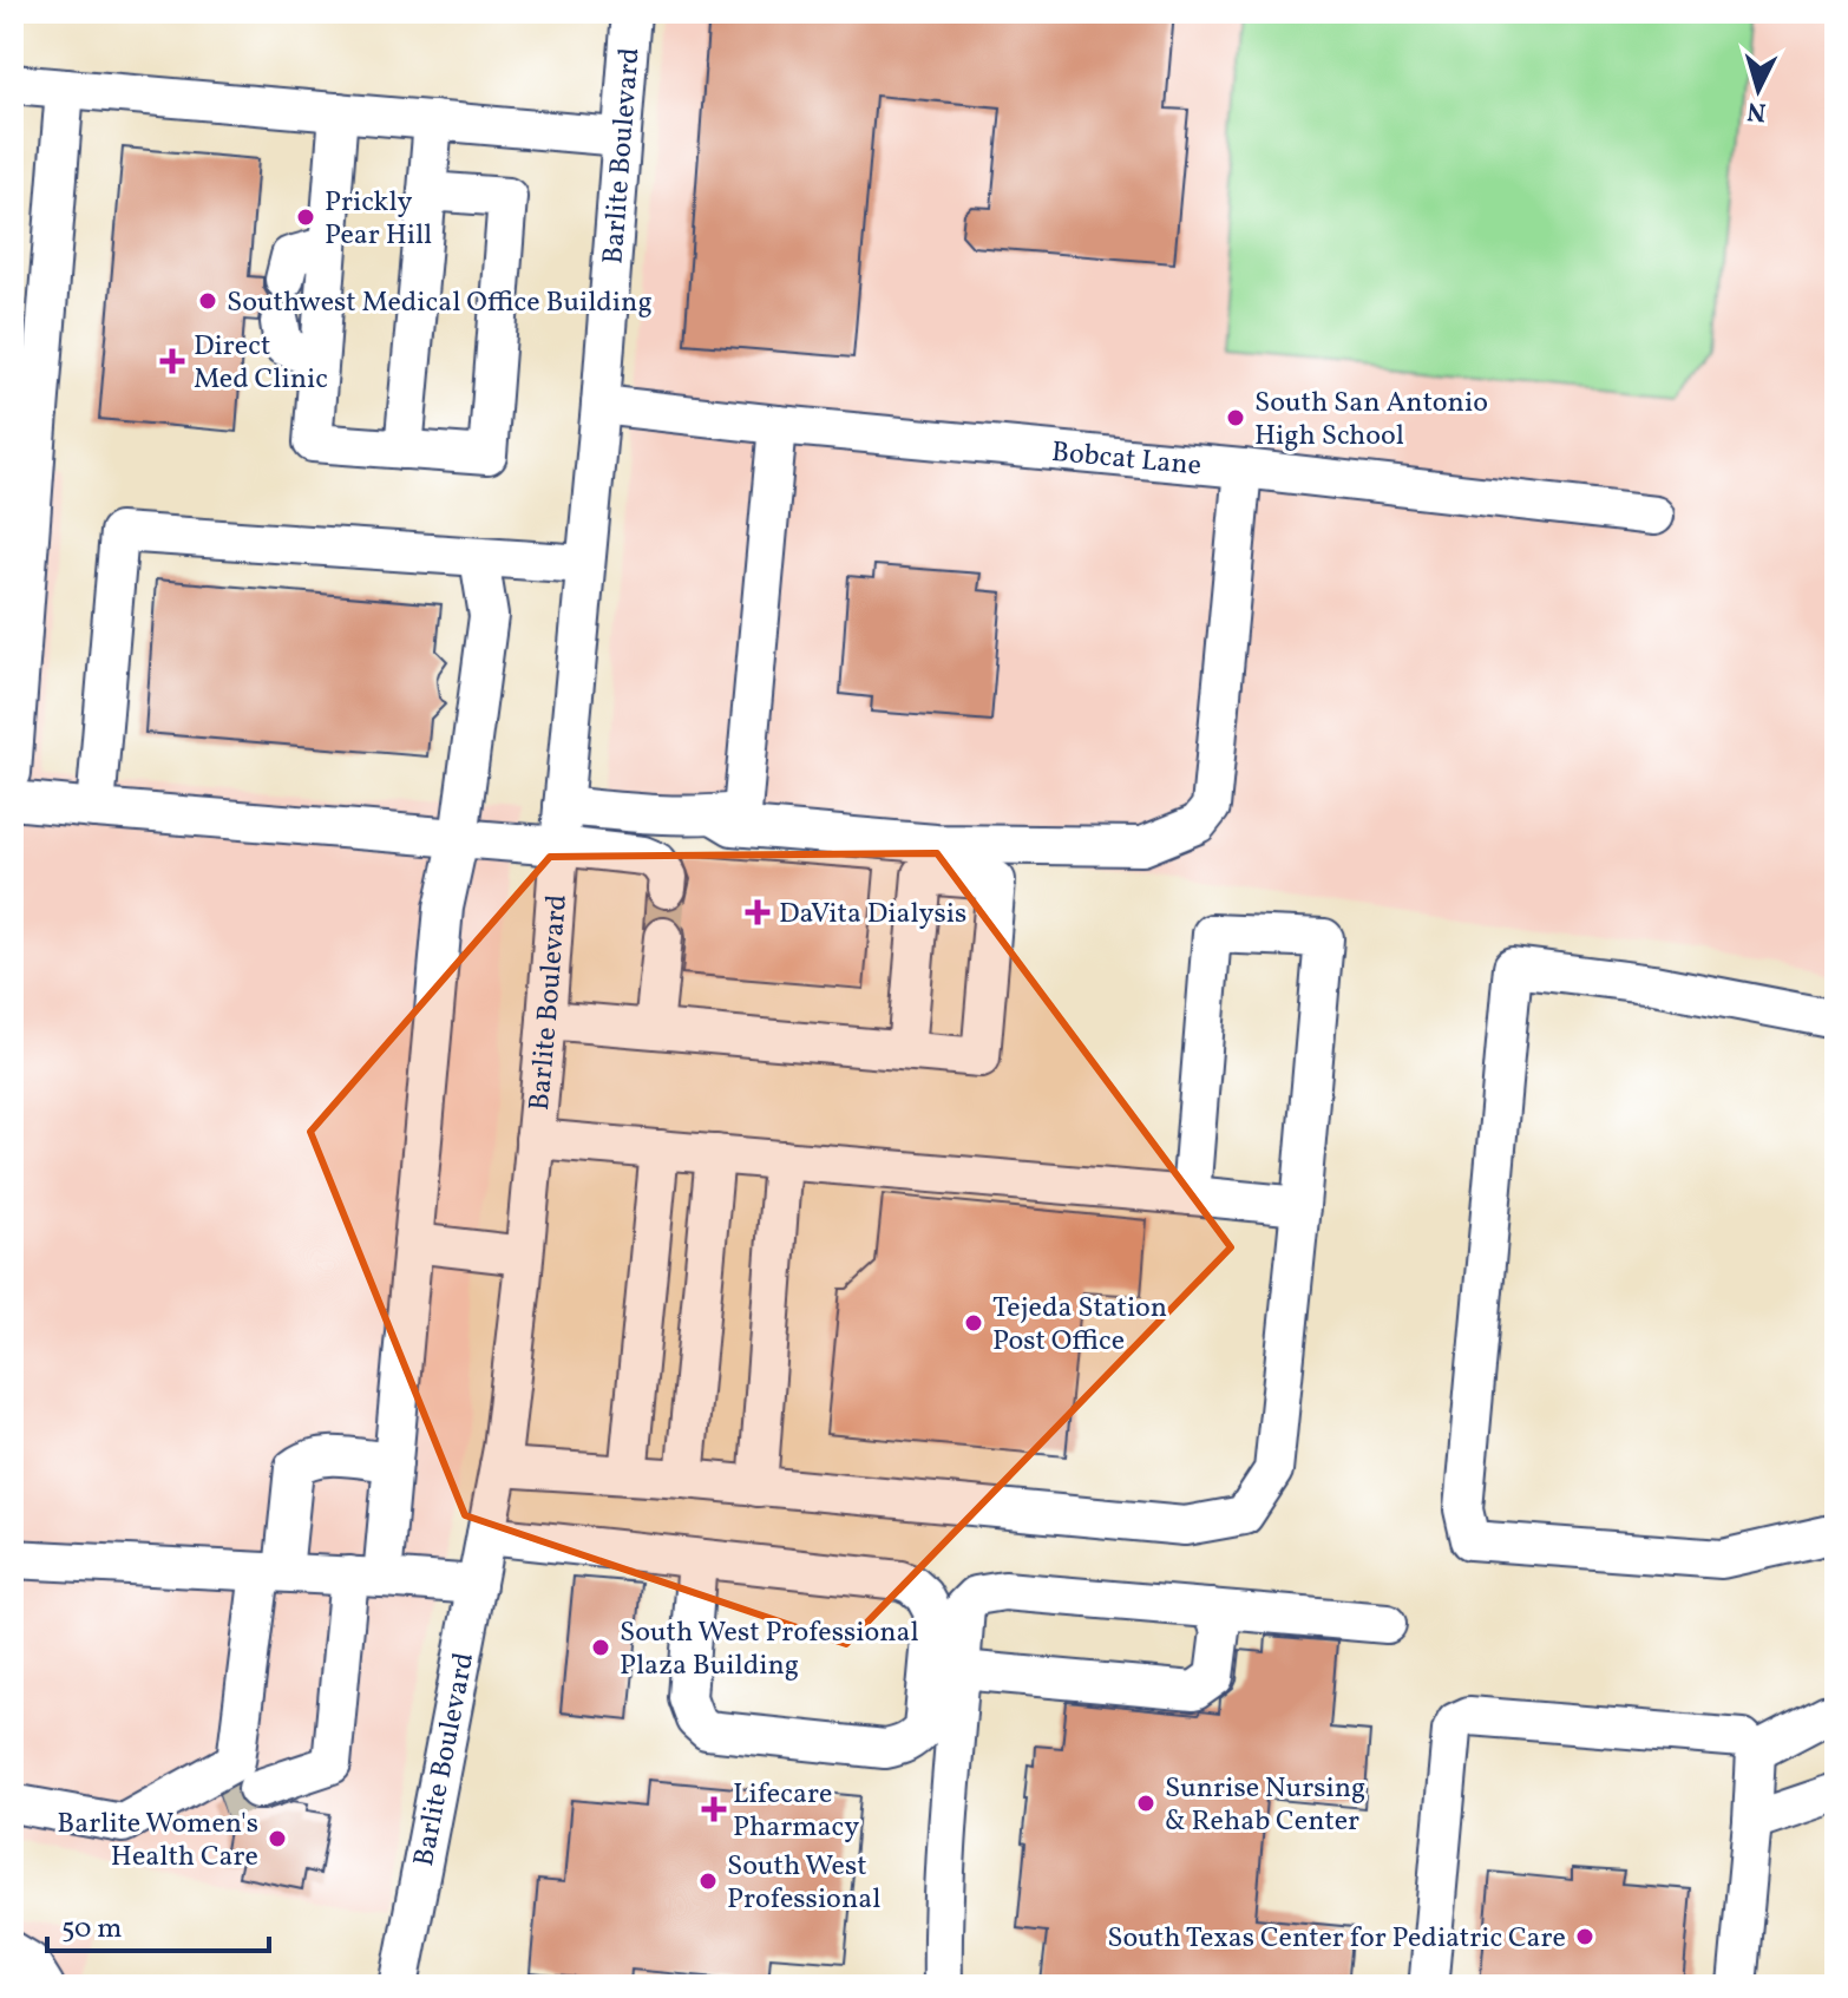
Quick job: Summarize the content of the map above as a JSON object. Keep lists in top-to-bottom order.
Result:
{
  "streets": {
    "street": ["Barlite Boulevard", "Bobcat Lane"]
  },
  "crossings": [
    ["Barlite Boulevard", "Bobcat Lane"]
  ],
  "places": {
    "other": [
      "Prickly Pear Hill",
      "Southwest Medical Office Building",
      "South San Antonio High School",
      "Tejeda Station Post Office",
      "South West Professional Plaza Building",
      "Sunrise Nursing & Rehab Center",
      "Barlite Women's Health Care",
      "South West Professional",
      "South Texas Center for Pediatric Care"
    ],
    "health": ["Direct Med Clinic", "DaVita Dialysis", "Lifecare Pharmacy"]
  },
  "scale_bar": "50 m",
  "north": "bottom"
}
